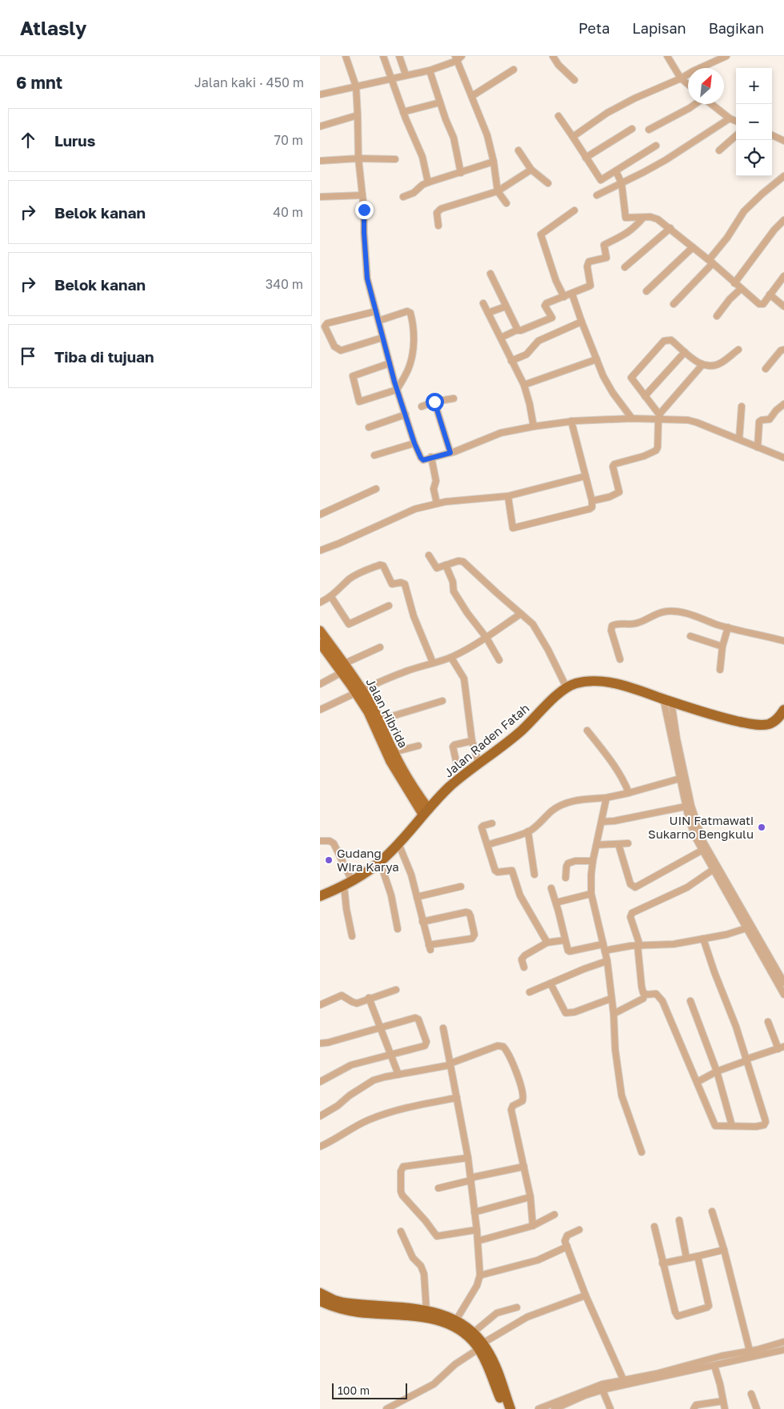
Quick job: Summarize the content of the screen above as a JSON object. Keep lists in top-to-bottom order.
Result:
{
  "streets": {
    "highway": ["Jalan Raden Fatah"],
    "main road": ["Jalan Hibrida"]
  },
  "crossings": [
    ["Jalan Hibrida", "Jalan Raden Fatah"]
  ],
  "places": ["UIN Fatmawati Sukarno Bengkulu", "Gudang Wira Karya"],
  "scale_bar": "100 m",
  "north": "top right",
  "page": {
    "header": "Atlasly",
    "nav": ["Peta", "Lapisan", "Bagikan"],
    "heading": ["6 mnt", "Jalan kaki · 450 m"],
    "map_buttons": ["+", "−"],
    "list": [
      ["Lurus", "70 m"],
      ["Belok kanan", "40 m"],
      ["Belok kanan", "340 m"],
      "Tiba di tujuan"
    ],
    "scale": "100 m"
  }
}
